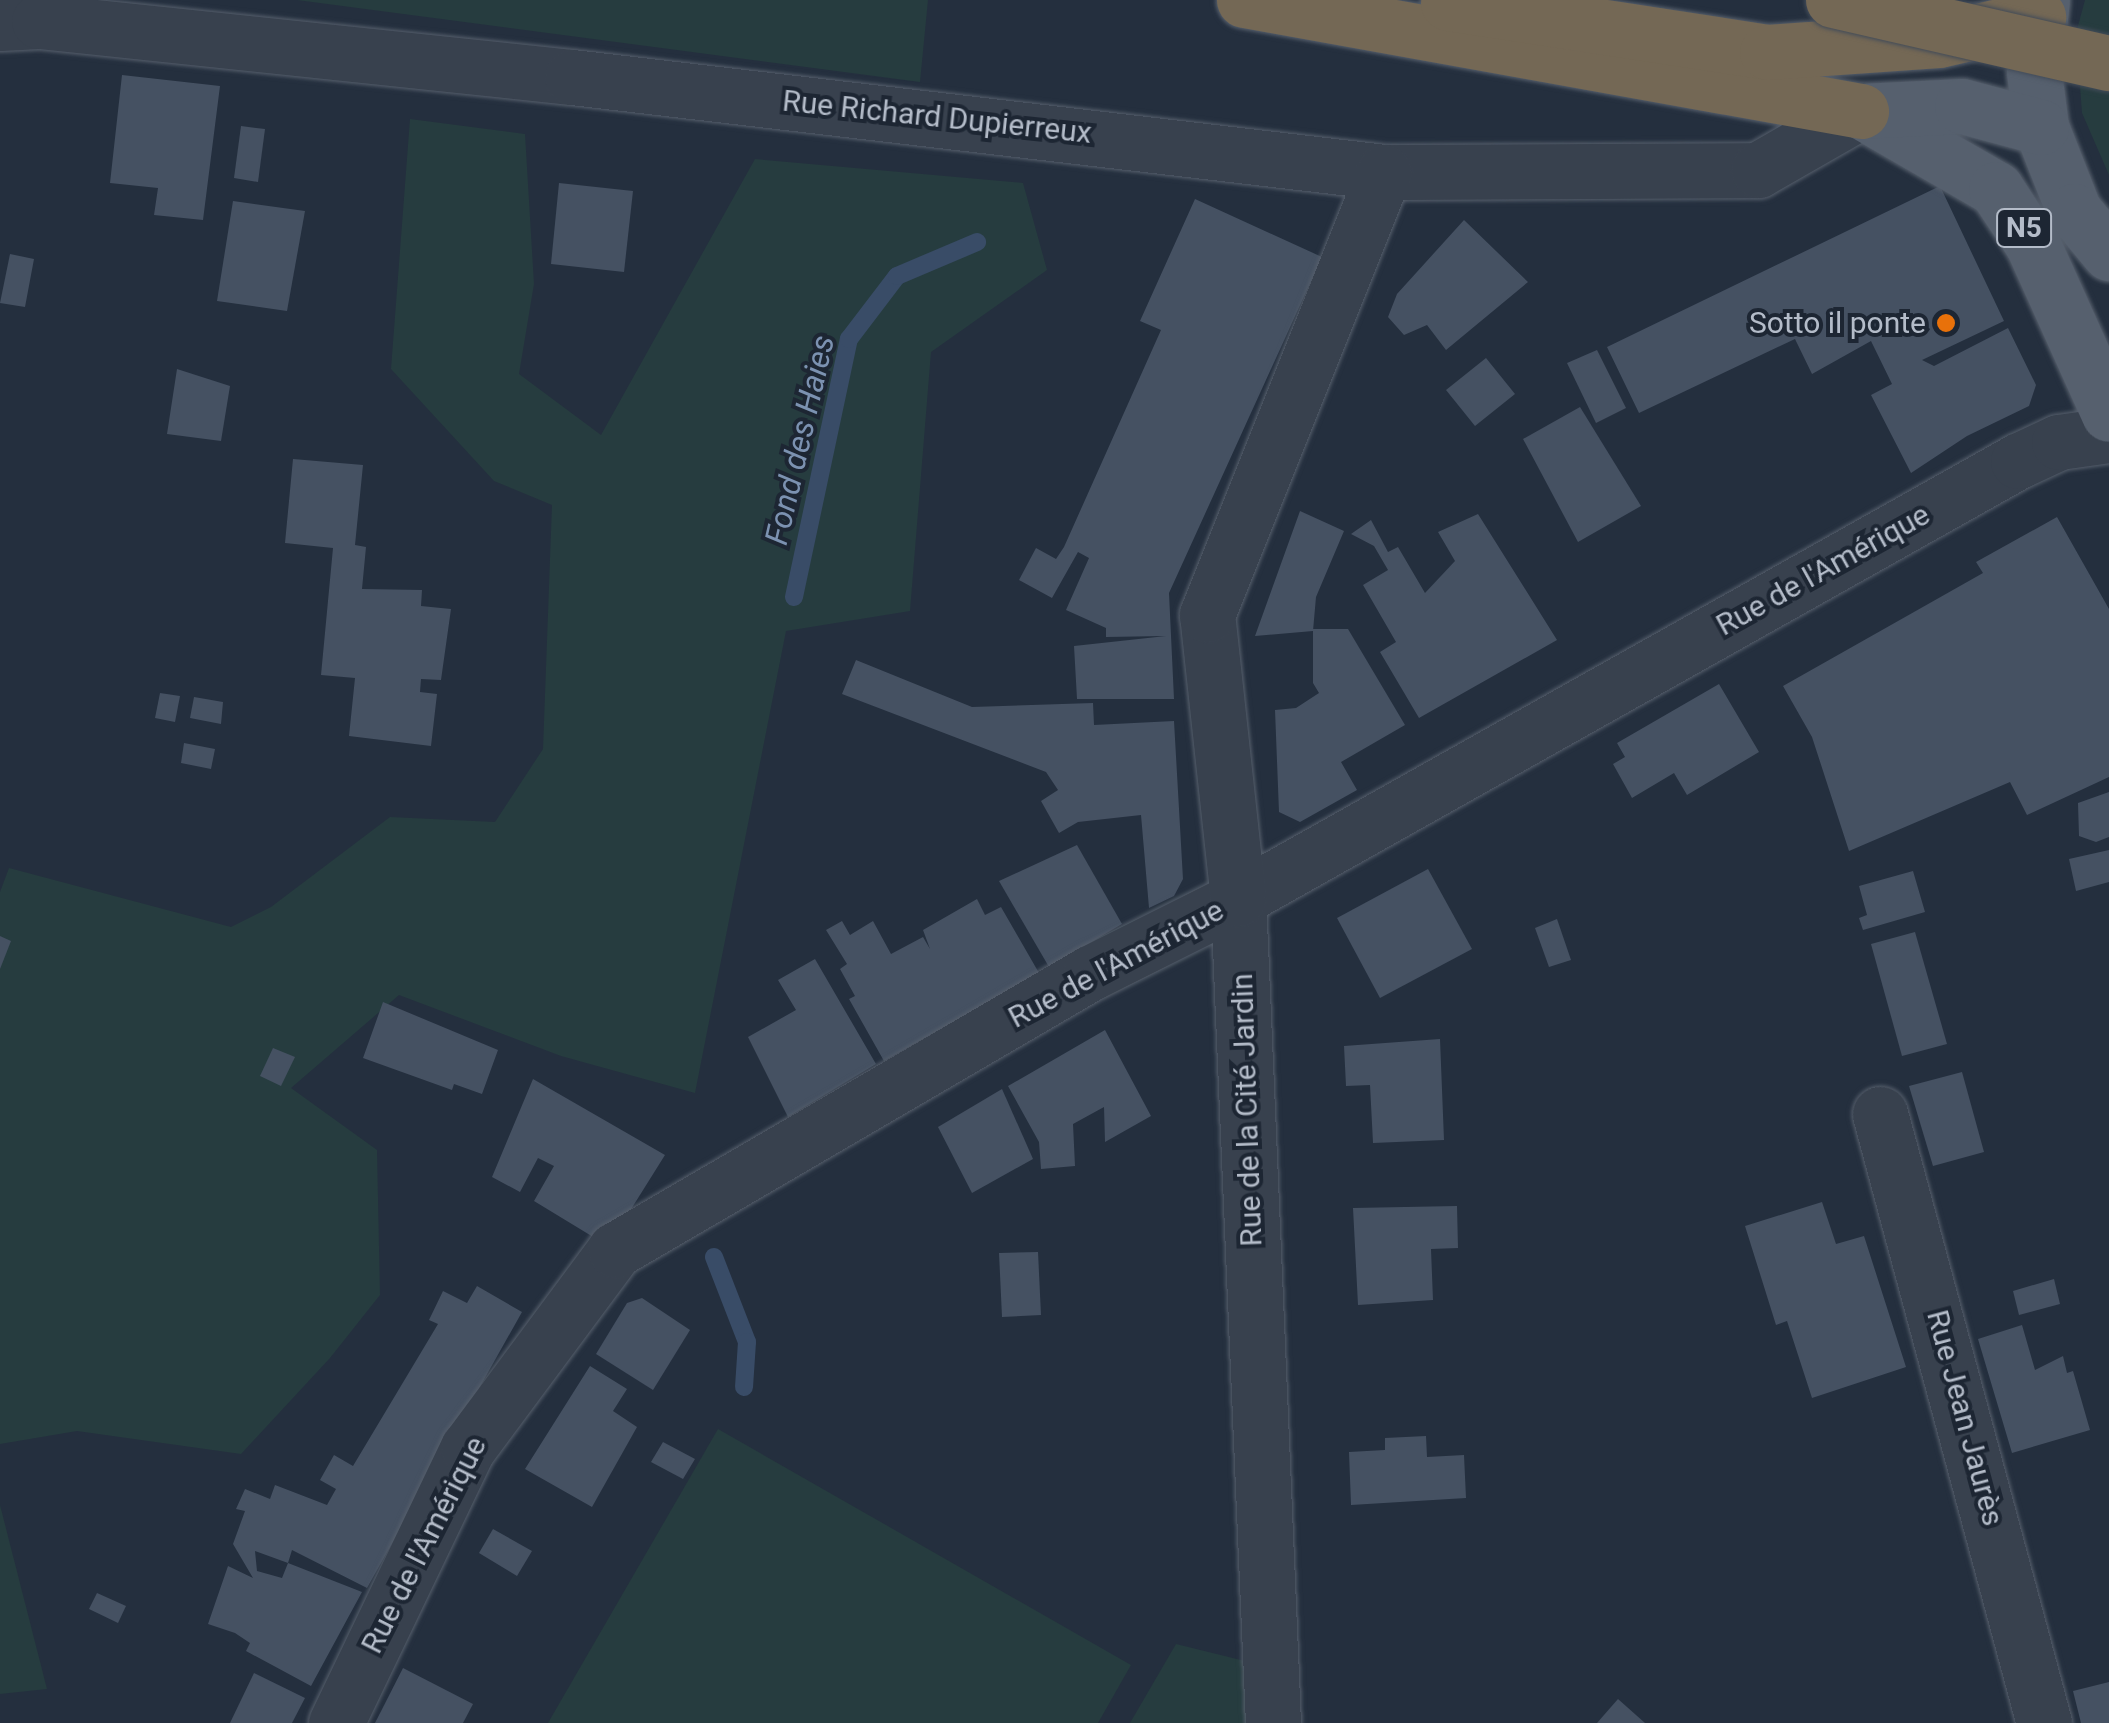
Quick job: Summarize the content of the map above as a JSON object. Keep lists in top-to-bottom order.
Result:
{
  "streets": {
    "main road": ["N5"],
    "street": [
      "Rue Richard Dupierreux",
      "Rue de l'Amérique",
      "Rue de la Cité Jardin",
      "Rue Jean Jaurès"
    ]
  },
  "crossings": [
    ["Rue Richard Dupierreux", "N5"],
    ["Rue Richard Dupierreux", "Rue de la Cité Jardin"],
    ["Rue de l'Amérique", "Rue de la Cité Jardin"]
  ],
  "water": ["Fond des Haies"],
  "places": ["Sotto il ponte"]
}
